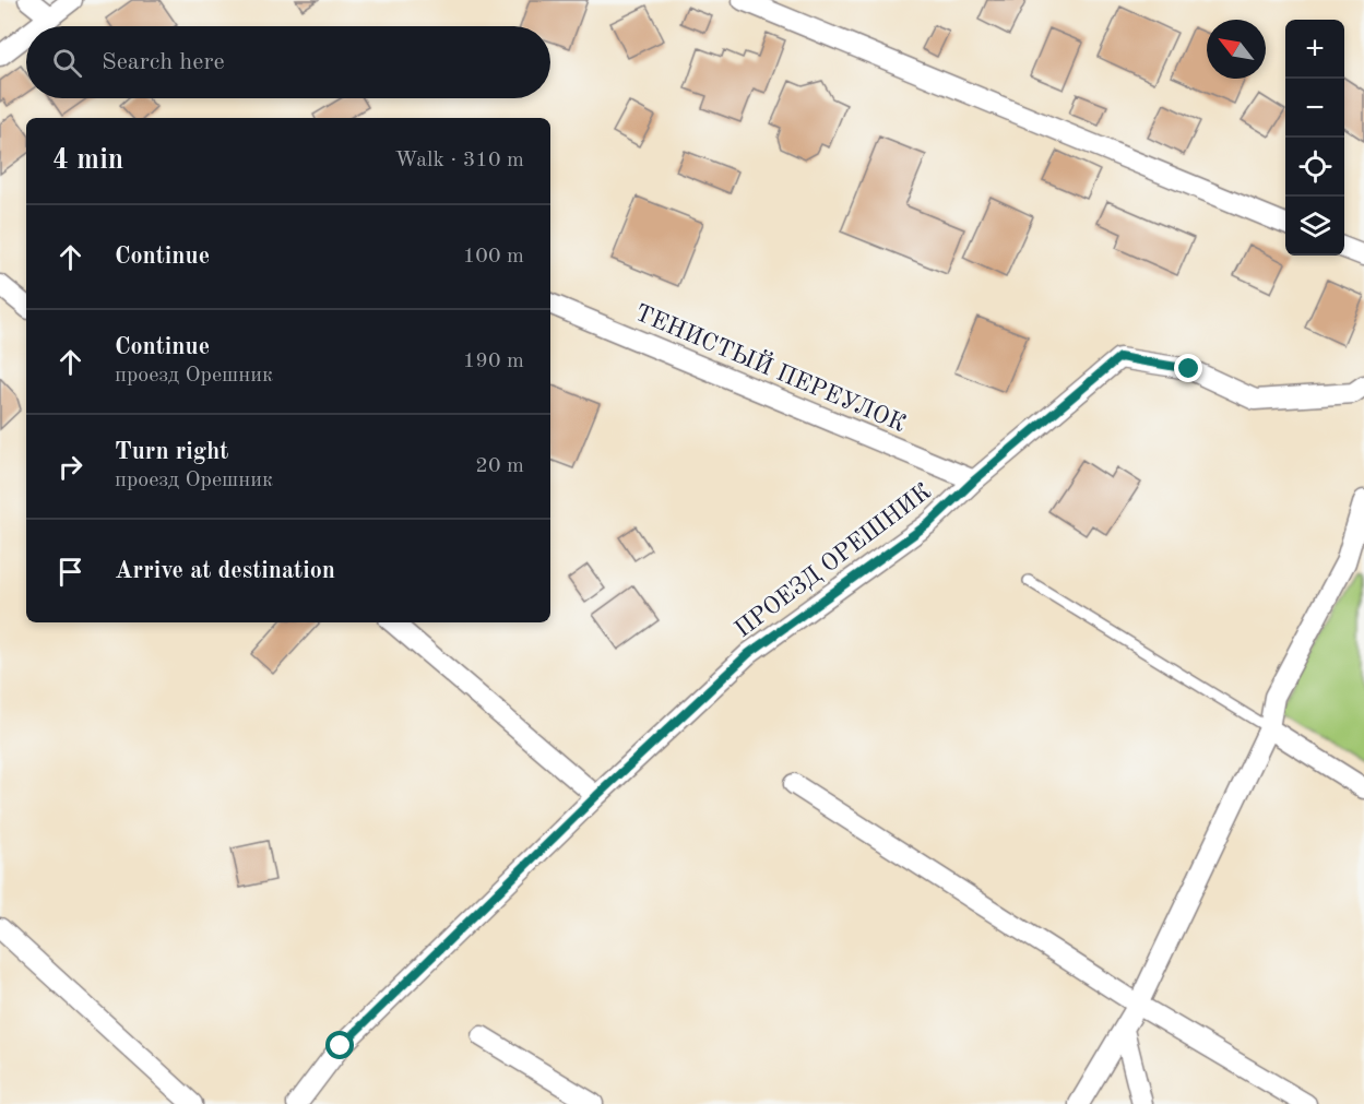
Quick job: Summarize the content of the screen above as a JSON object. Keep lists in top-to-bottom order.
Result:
{
  "streets": {
    "street": ["ТЕНИСТЫЙ ПЕРЕУЛОК", "ПРОЕЗД ОРЕШНИК"]
  },
  "crossings": [
    ["ТЕНИСТЫЙ ПЕРЕУЛОК", "ПРОЕЗД ОРЕШНИК"]
  ],
  "north": "top left",
  "page": {
    "map_buttons": ["+", "−"],
    "search": "Search here",
    "heading": ["4 min", "Walk · 310 m"],
    "list": [
      ["Continue", "100 m"],
      ["Continue", "проезд Орешник", "190 m"],
      ["Turn right", "проезд Орешник", "20 m"],
      "Arrive at destination"
    ]
  }
}
